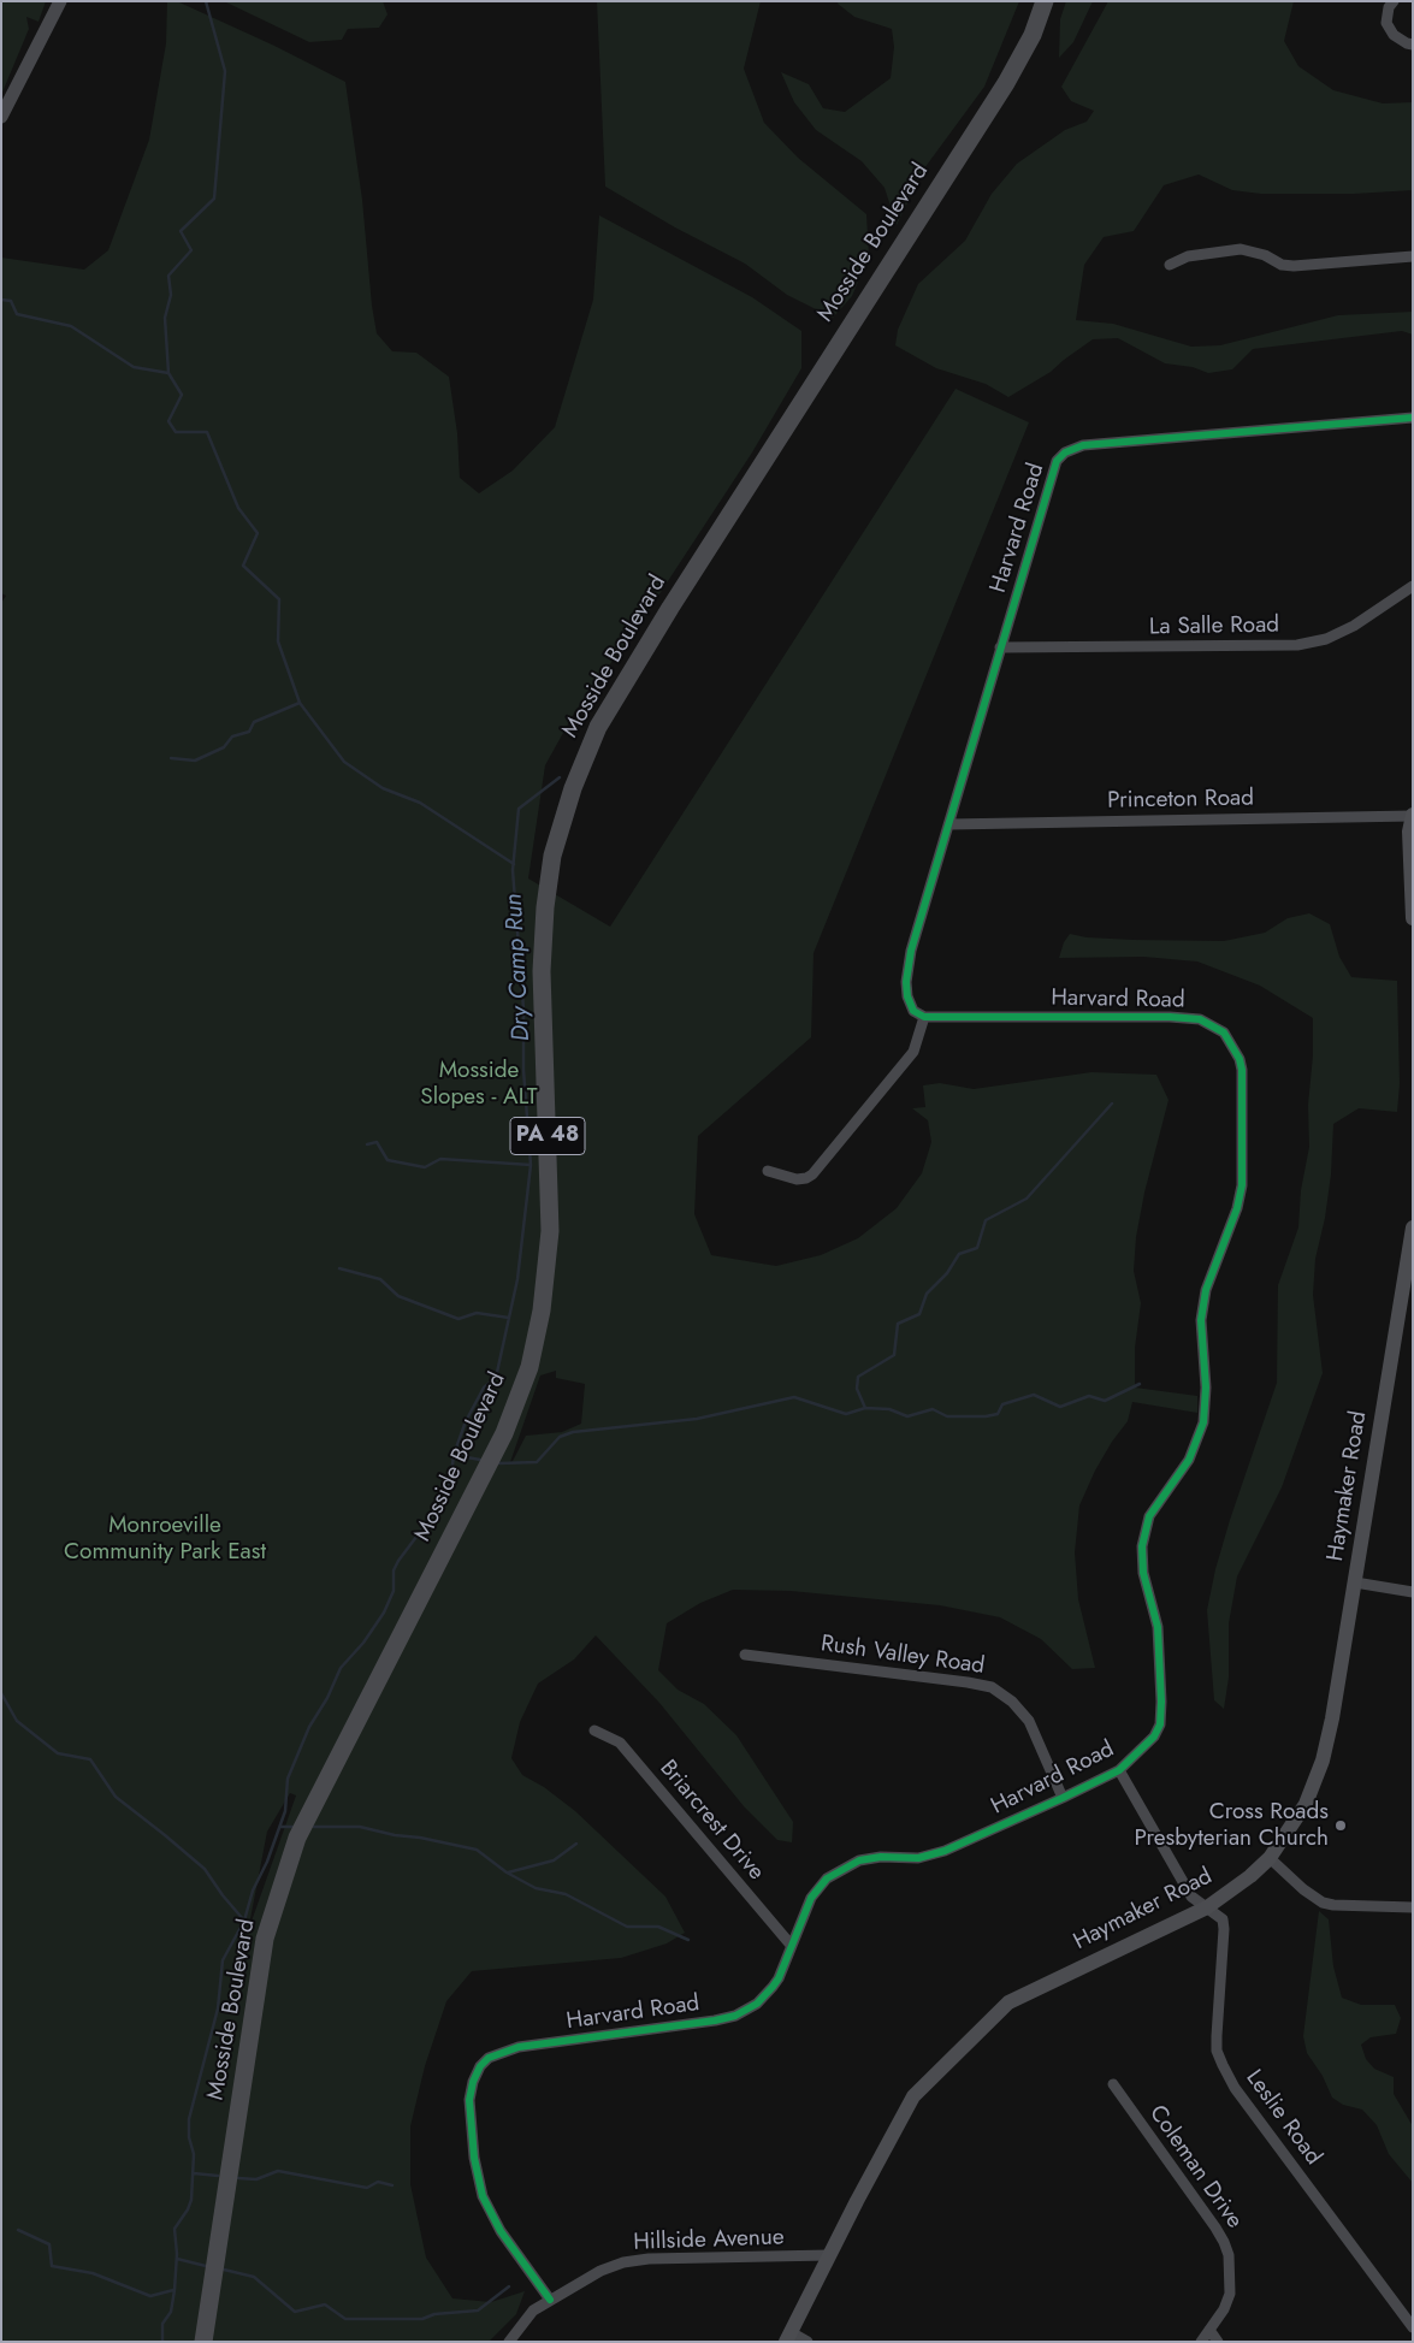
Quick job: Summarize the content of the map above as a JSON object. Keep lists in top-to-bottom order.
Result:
{
  "streets": {
    "main road": ["Mosside Boulevard", "PA 48", "Haymaker Road"],
    "street": [
      "Harvard Road",
      "La Salle Road",
      "Princeton Road",
      "Rush Valley Road",
      "Briarcrest Drive",
      "Leslie Road",
      "Coleman Drive",
      "Hillside Avenue"
    ]
  },
  "crossings": [
    ["Harvard Road", "La Salle Road"],
    ["Harvard Road", "Princeton Road"],
    ["Harvard Road", "Rush Valley Road"],
    ["Harvard Road", "Briarcrest Drive"],
    ["Harvard Road", "Hillside Avenue"],
    ["Haymaker Road", "Leslie Road"],
    ["Haymaker Road", "Hillside Avenue"]
  ],
  "water": ["Dry Camp Run"],
  "parks": ["Mosside Slopes - ALT", "Monroeville Community Park East"],
  "places": ["Cross Roads Presbyterian Church"]
}
